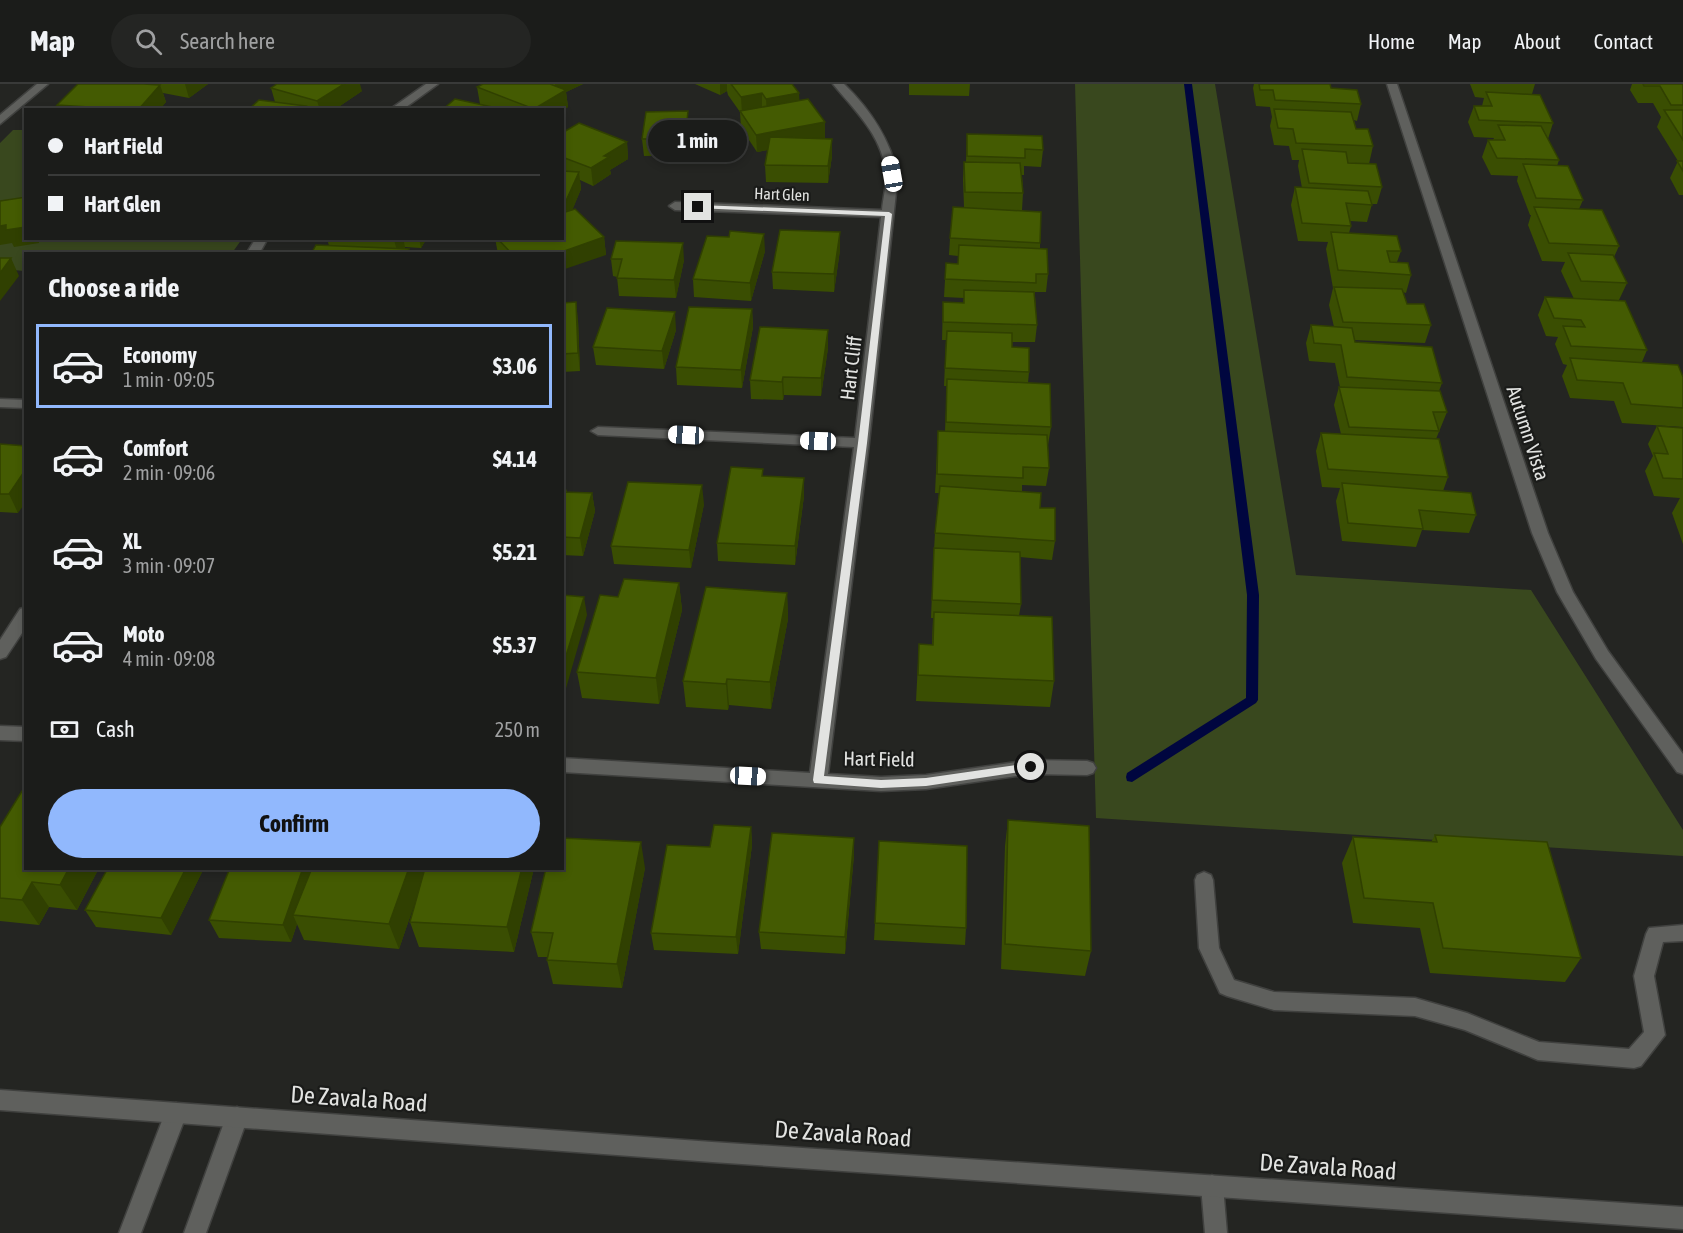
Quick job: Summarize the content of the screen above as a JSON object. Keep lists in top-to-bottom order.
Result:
{
  "streets": {
    "street": [
      "Hart Glen",
      "Hart Cliff",
      "Autumn Vista",
      "Hart Field",
      "De Zavala Road"
    ]
  },
  "crossings": [
    ["Hart Glen", "Hart Cliff"],
    ["Hart Cliff", "Hart Field"]
  ],
  "page": {
    "header": "Map",
    "search": "Search here",
    "nav": [
      "Home",
      "Map",
      "About",
      "Contact"
    ],
    "banner": ["Hart Field", "Hart Glen"],
    "bubble": "1 min",
    "heading": "Choose a ride",
    "list": [
      {
        "name": "Economy",
        "note": "1 min · 09:05",
        "value": "$3.06"
      },
      {
        "name": "Comfort",
        "note": "2 min · 09:06",
        "value": "$4.14"
      },
      {
        "name": "XL",
        "note": "3 min · 09:07",
        "value": "$5.21"
      },
      {
        "name": "Moto",
        "note": "4 min · 09:08",
        "value": "$5.37"
      }
    ],
    "pay": ["Cash", "250 m"],
    "buttons": "Confirm"
  }
}
